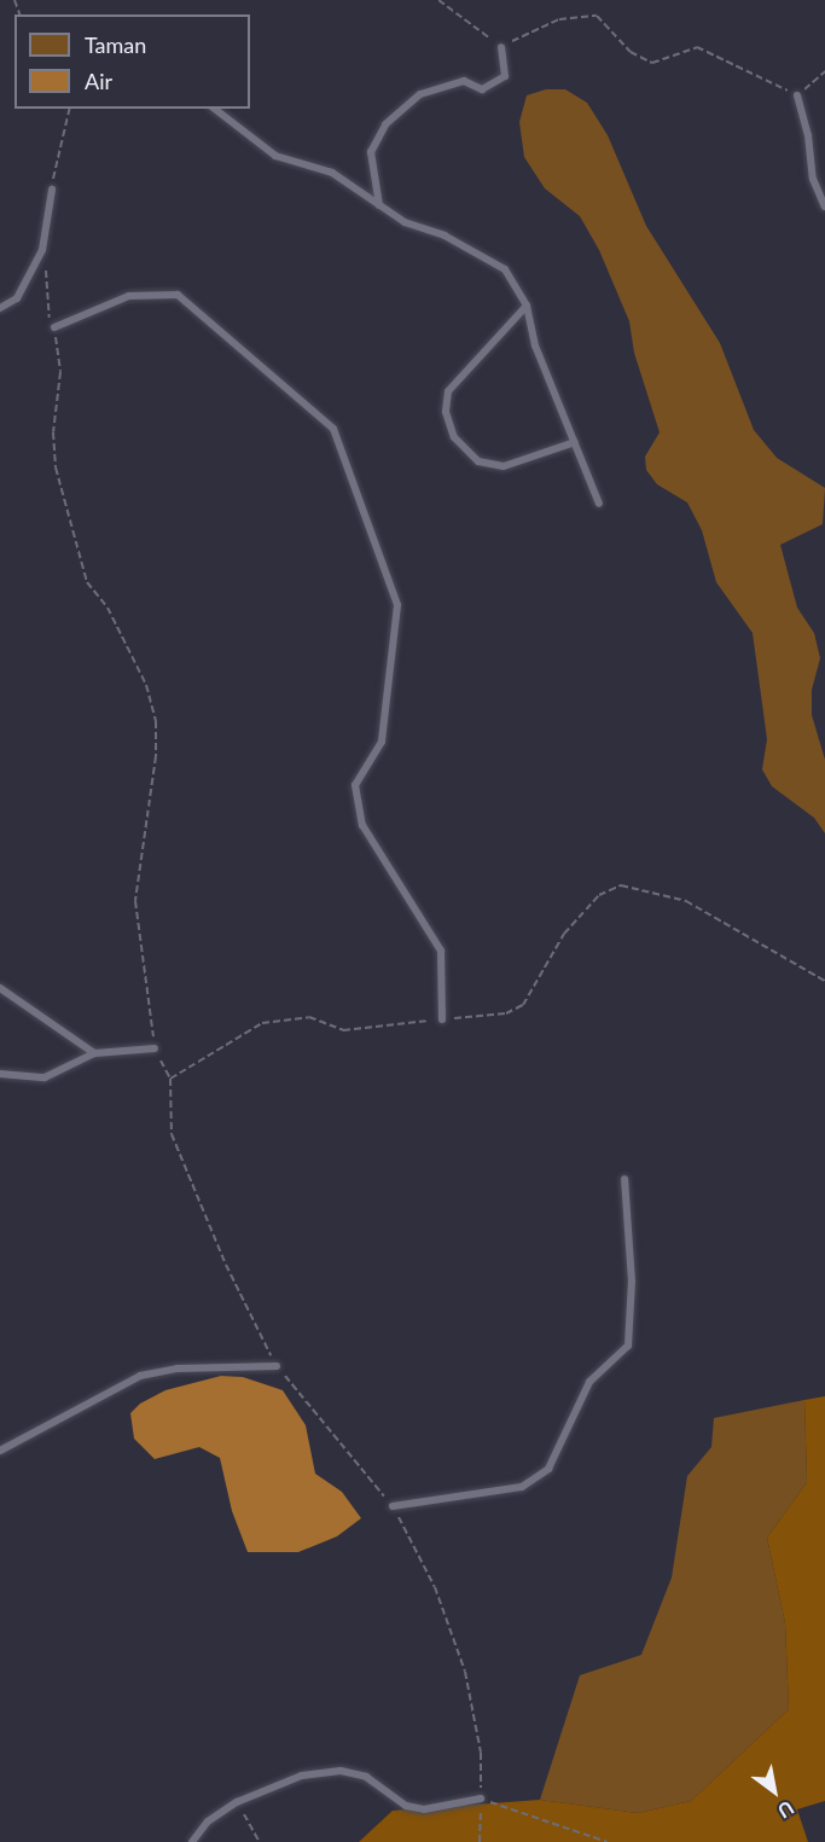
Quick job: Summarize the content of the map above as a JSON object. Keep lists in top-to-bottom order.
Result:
{
  "legend": ["Taman", "Air"],
  "north": "bottom right"
}
